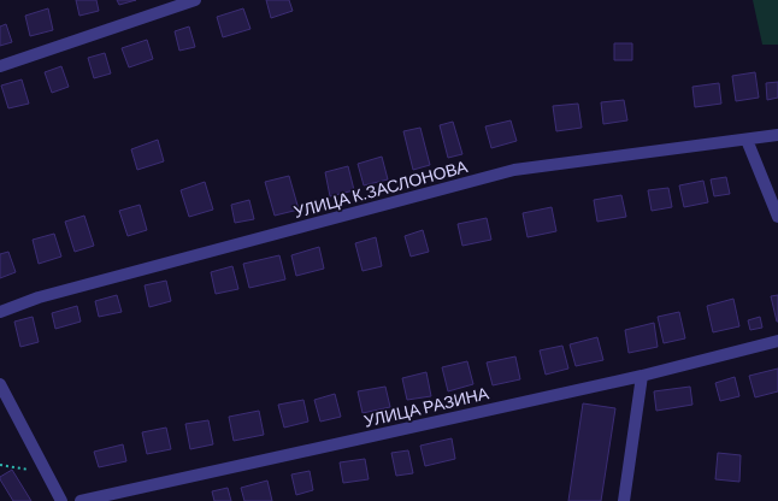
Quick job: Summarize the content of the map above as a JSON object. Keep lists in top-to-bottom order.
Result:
{
  "streets": {
    "street": ["УЛИЦА К.ЗАСЛОНОВА", "УЛИЦА РАЗИНА"]
  }
}
